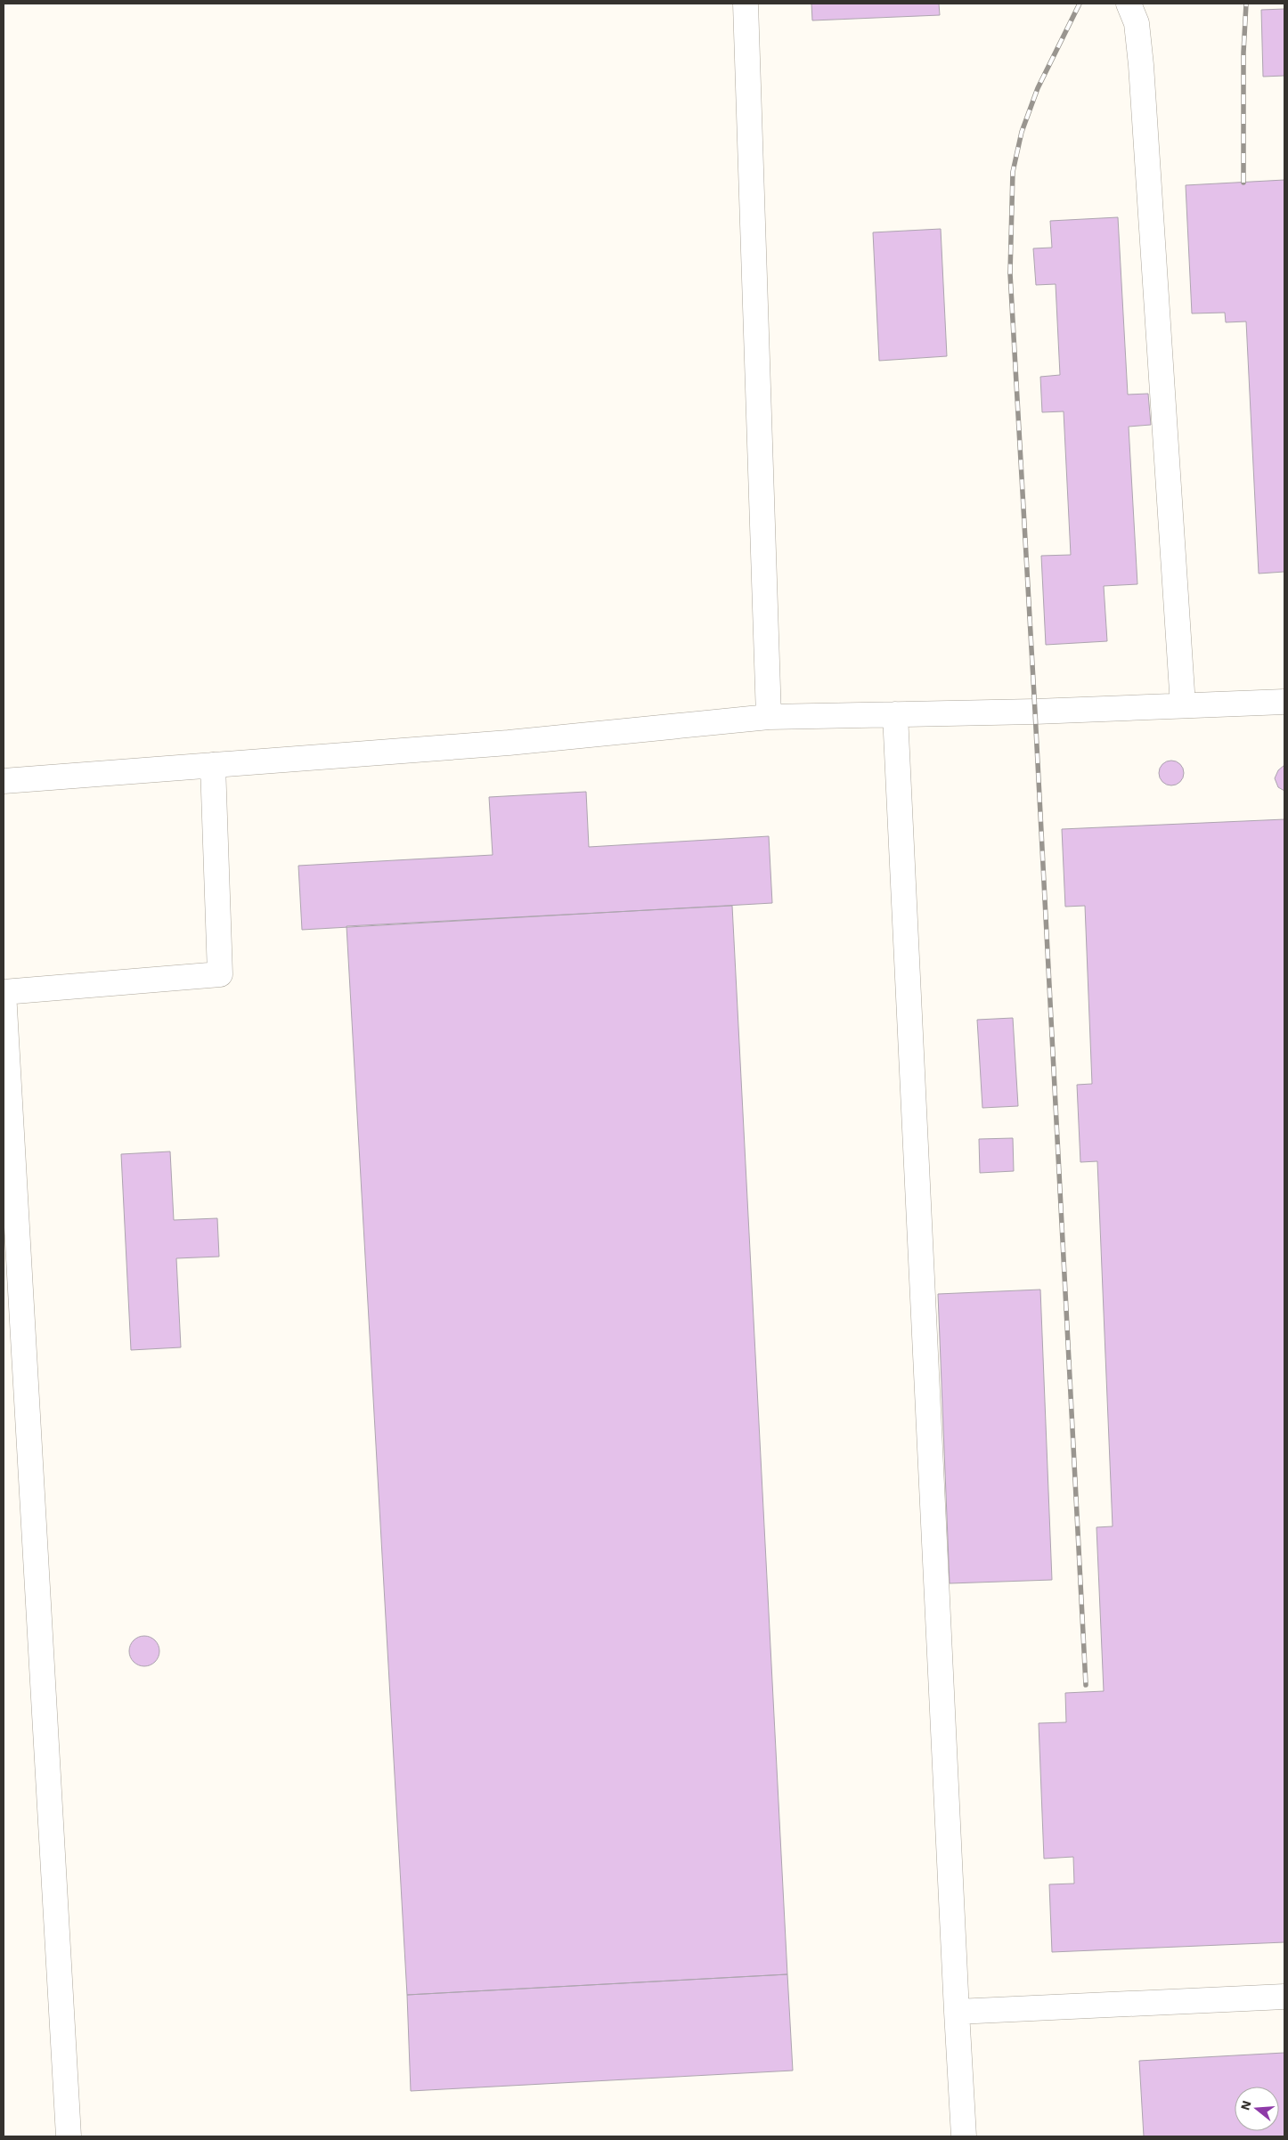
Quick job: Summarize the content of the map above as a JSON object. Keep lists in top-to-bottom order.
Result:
{
  "north": "left"
}
